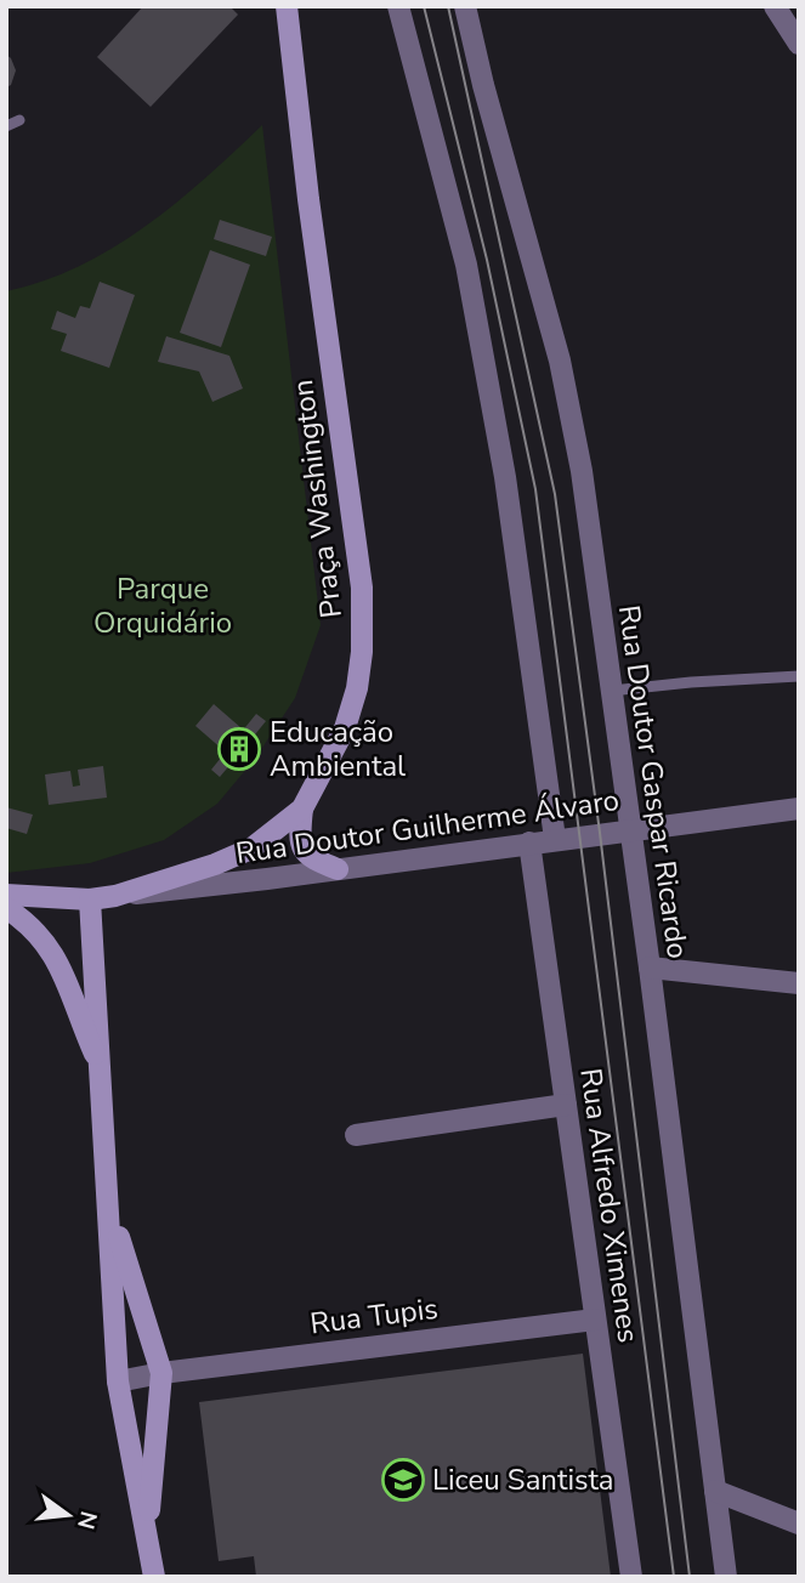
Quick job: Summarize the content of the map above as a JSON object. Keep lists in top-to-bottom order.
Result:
{
  "streets": {
    "street": [
      "Praça Washington",
      "Rua Doutor Gaspar Ricardo",
      "Rua Doutor Guilherme Álvaro",
      "Rua Alfredo Ximenes",
      "Rua Tupis"
    ]
  },
  "crossings": [
    ["Praça Washington", "Rua Doutor Guilherme Álvaro"],
    ["Rua Doutor Gaspar Ricardo", "Rua Doutor Guilherme Álvaro"],
    ["Rua Doutor Guilherme Álvaro", "Rua Alfredo Ximenes"],
    ["Rua Alfredo Ximenes", "Rua Tupis"]
  ],
  "parks": ["Parque Orquidário"],
  "places": {
    "building": ["Educação Ambiental"],
    "school or university": ["Liceu Santista"]
  },
  "north": "right"
}
